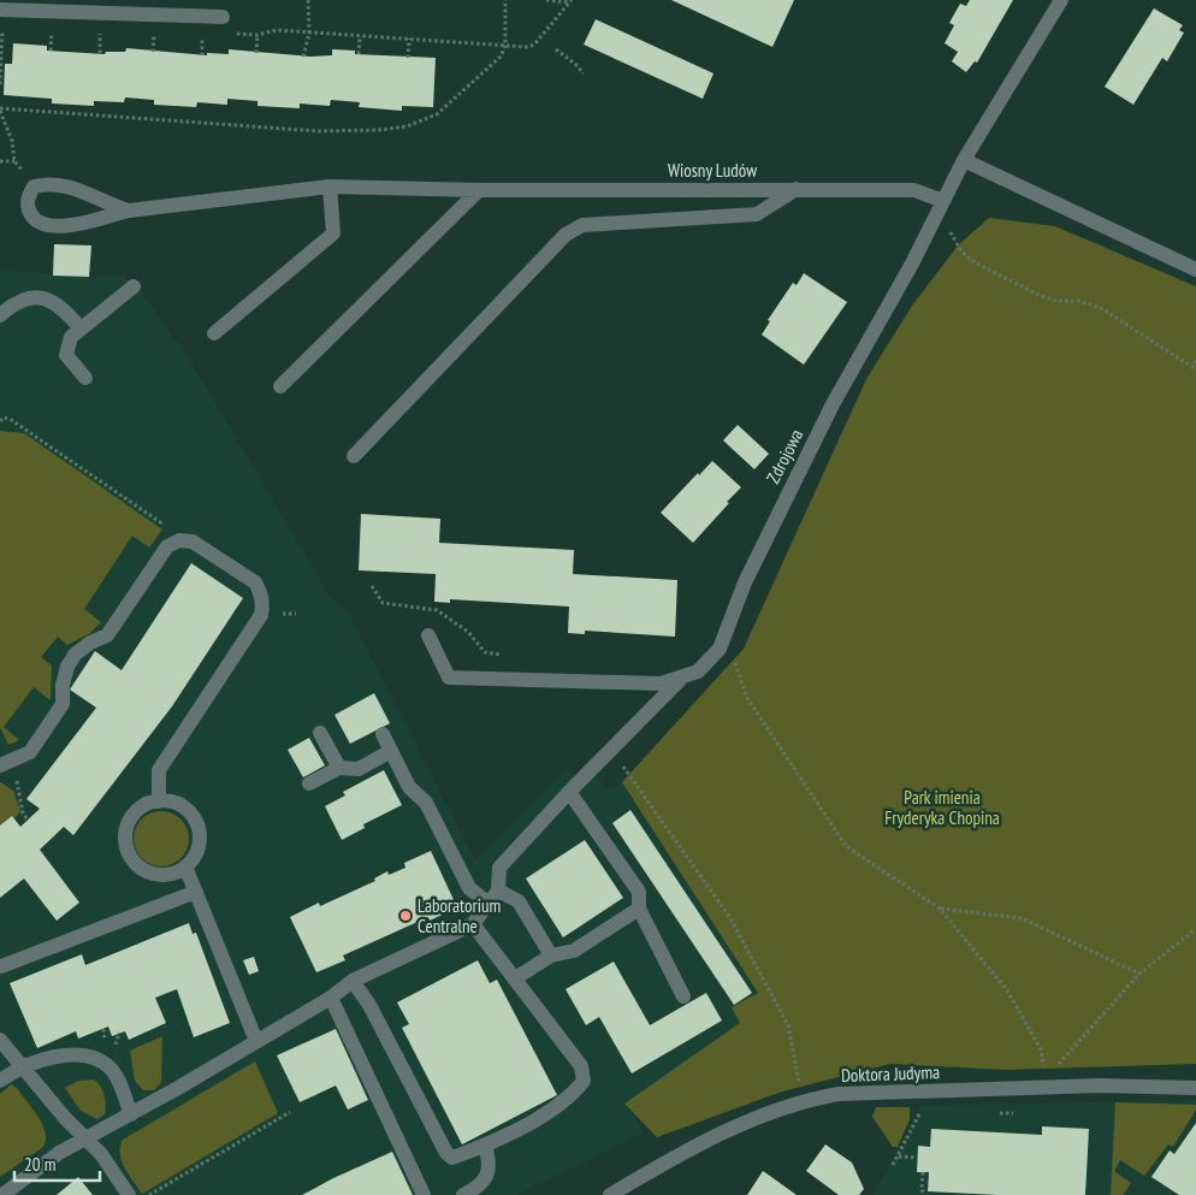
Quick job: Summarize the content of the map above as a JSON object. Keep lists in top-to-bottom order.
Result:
{
  "streets": {
    "street": ["Wiosny Ludów", "Zdrojowa", "Doktora Judyma"]
  },
  "crossings": [
    ["Wiosny Ludów", "Zdrojowa"]
  ],
  "parks": ["Park imienia Fryderyka Chopina"],
  "places": ["Laboratorium Centralne"],
  "scale_bar": "20 m"
}
